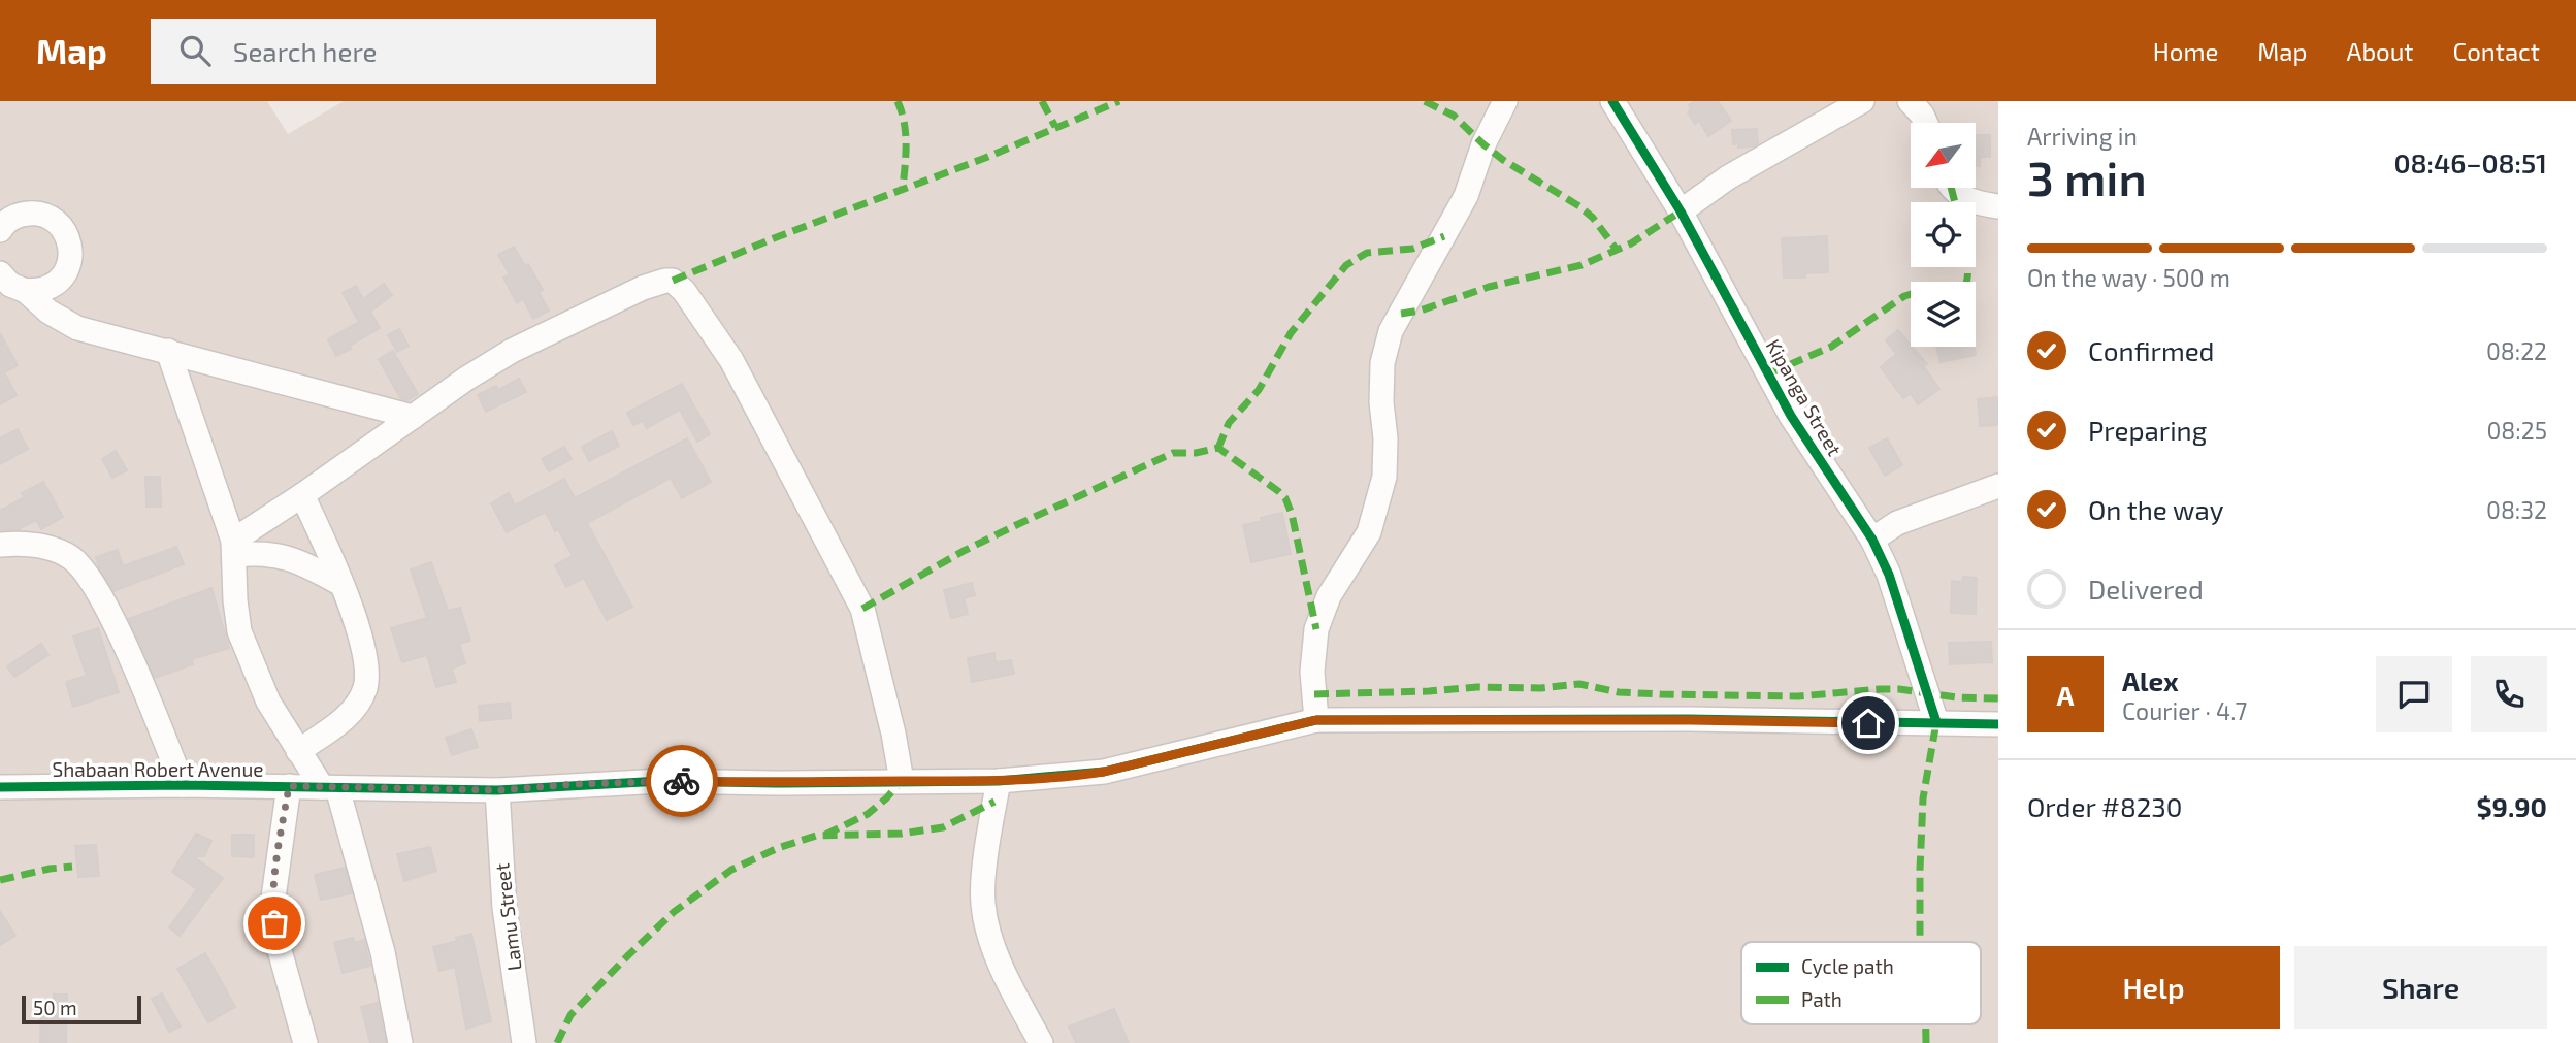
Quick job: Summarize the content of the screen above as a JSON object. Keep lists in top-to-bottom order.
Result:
{
  "streets": {
    "street": ["Kipanga Street", "Shabaan Robert Avenue", "Lamu Street"]
  },
  "crossings": [
    ["Kipanga Street", "Shabaan Robert Avenue"],
    ["Shabaan Robert Avenue", "Lamu Street"]
  ],
  "legend": ["Cycle path", "Path"],
  "scale_bar": "50 m",
  "north": "bottom left",
  "page": {
    "header": "Map",
    "search": "Search here",
    "nav": [
      "Home",
      "Map",
      "About",
      "Contact"
    ],
    "heading": ["3 min", "Arriving in", "08:46–08:51"],
    "panel": [
      "Alex",
      "Courier · 4.7",
      "Order #8230",
      "$9.90"
    ],
    "bar": "On the way · 500 m",
    "list": [
      ["Confirmed", "08:22"],
      ["Preparing", "08:25"],
      ["On the way", "08:32"],
      "Delivered"
    ],
    "round": "A",
    "buttons": ["Help", "Share"],
    "scale": "50 m"
  }
}
